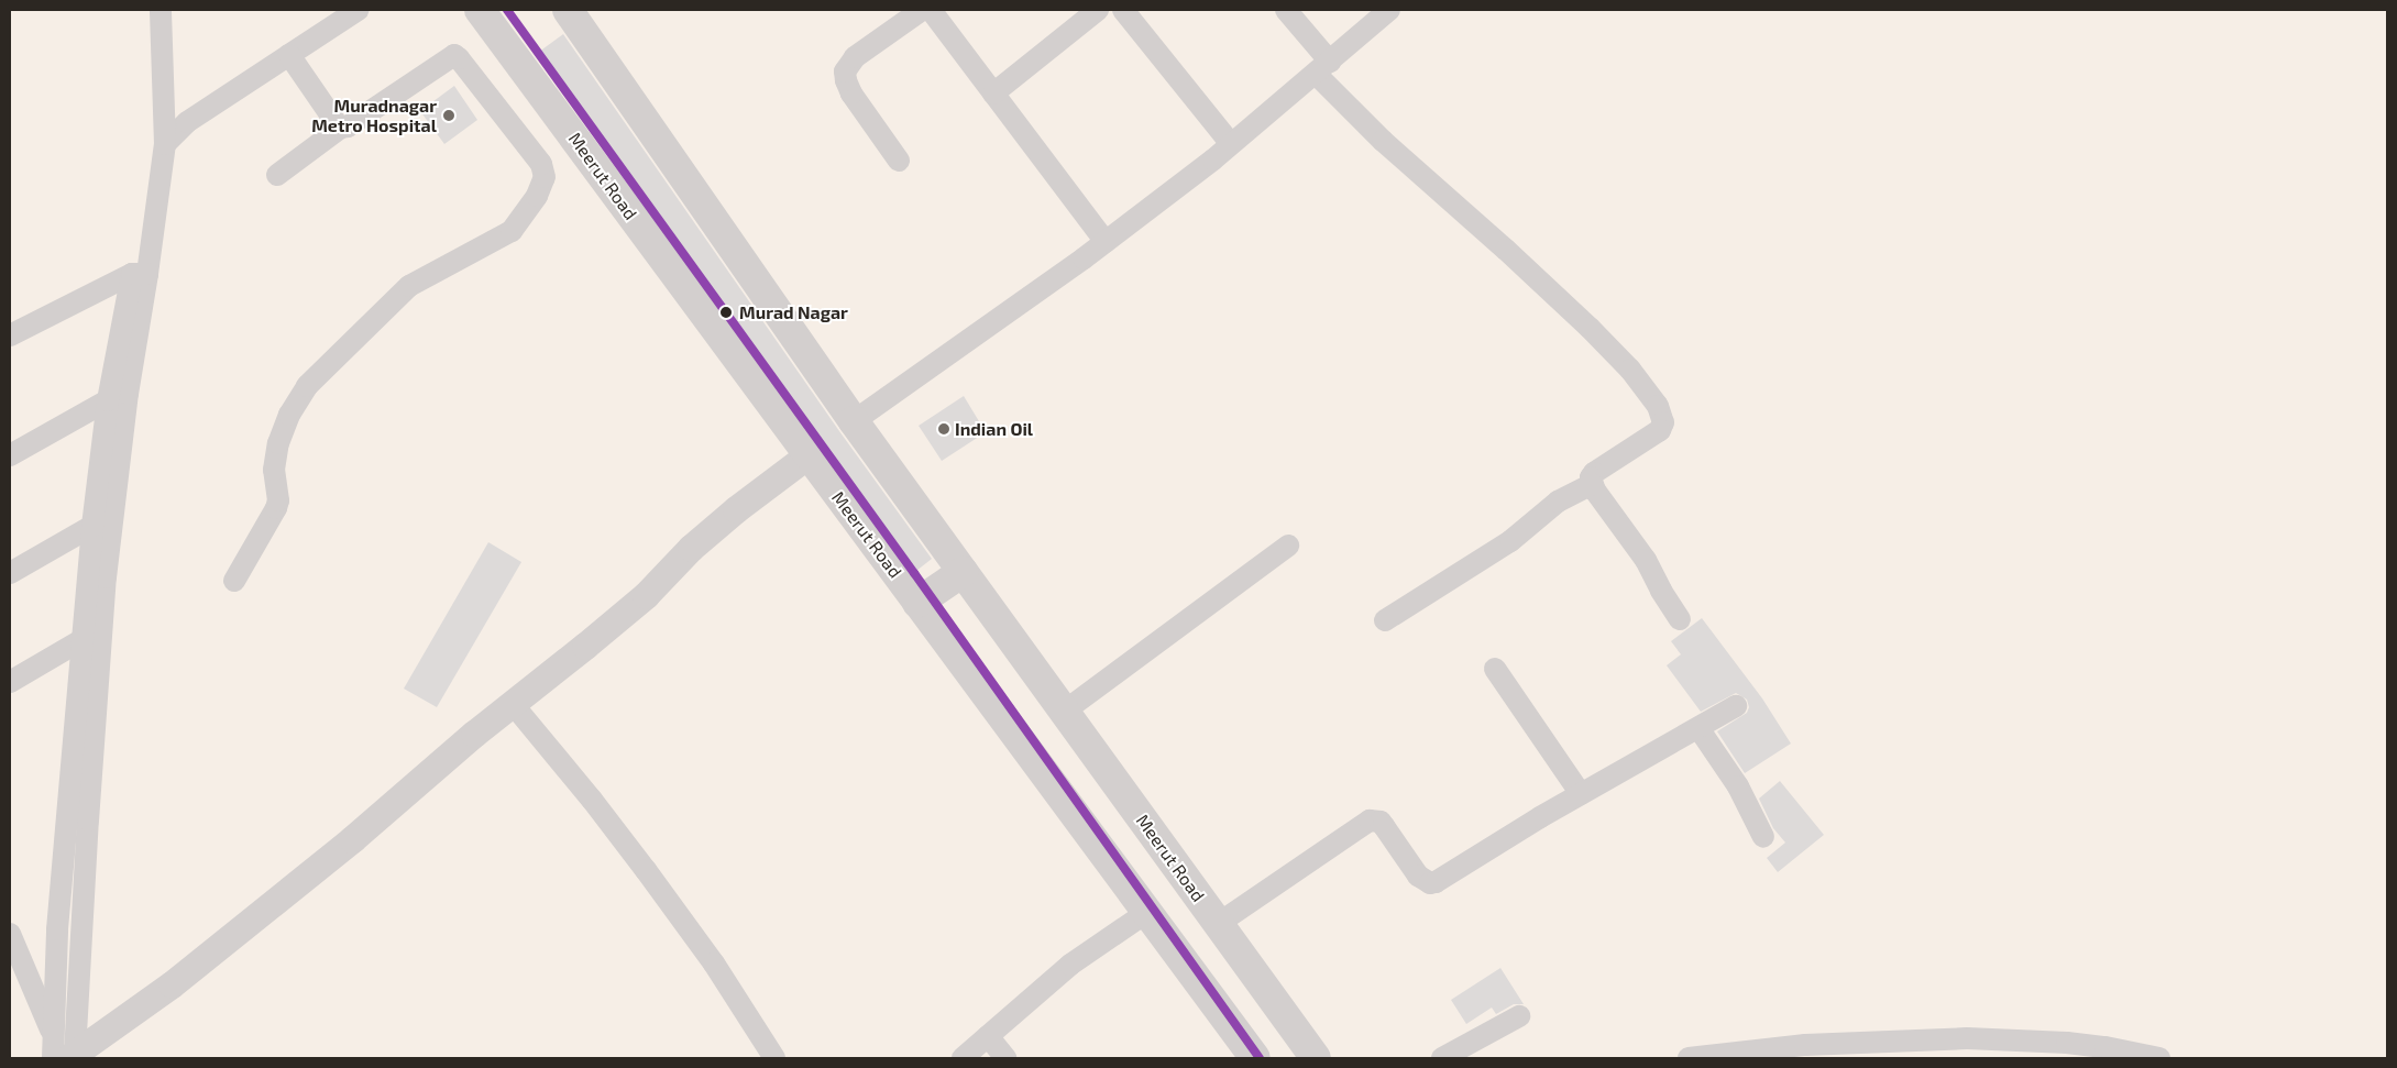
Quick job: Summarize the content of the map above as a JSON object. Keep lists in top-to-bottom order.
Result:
{
  "streets": {
    "highway": ["Meerut Road"]
  },
  "places": ["Muradnagar Metro Hospital", "Murad Nagar", "Indian Oil"]
}
